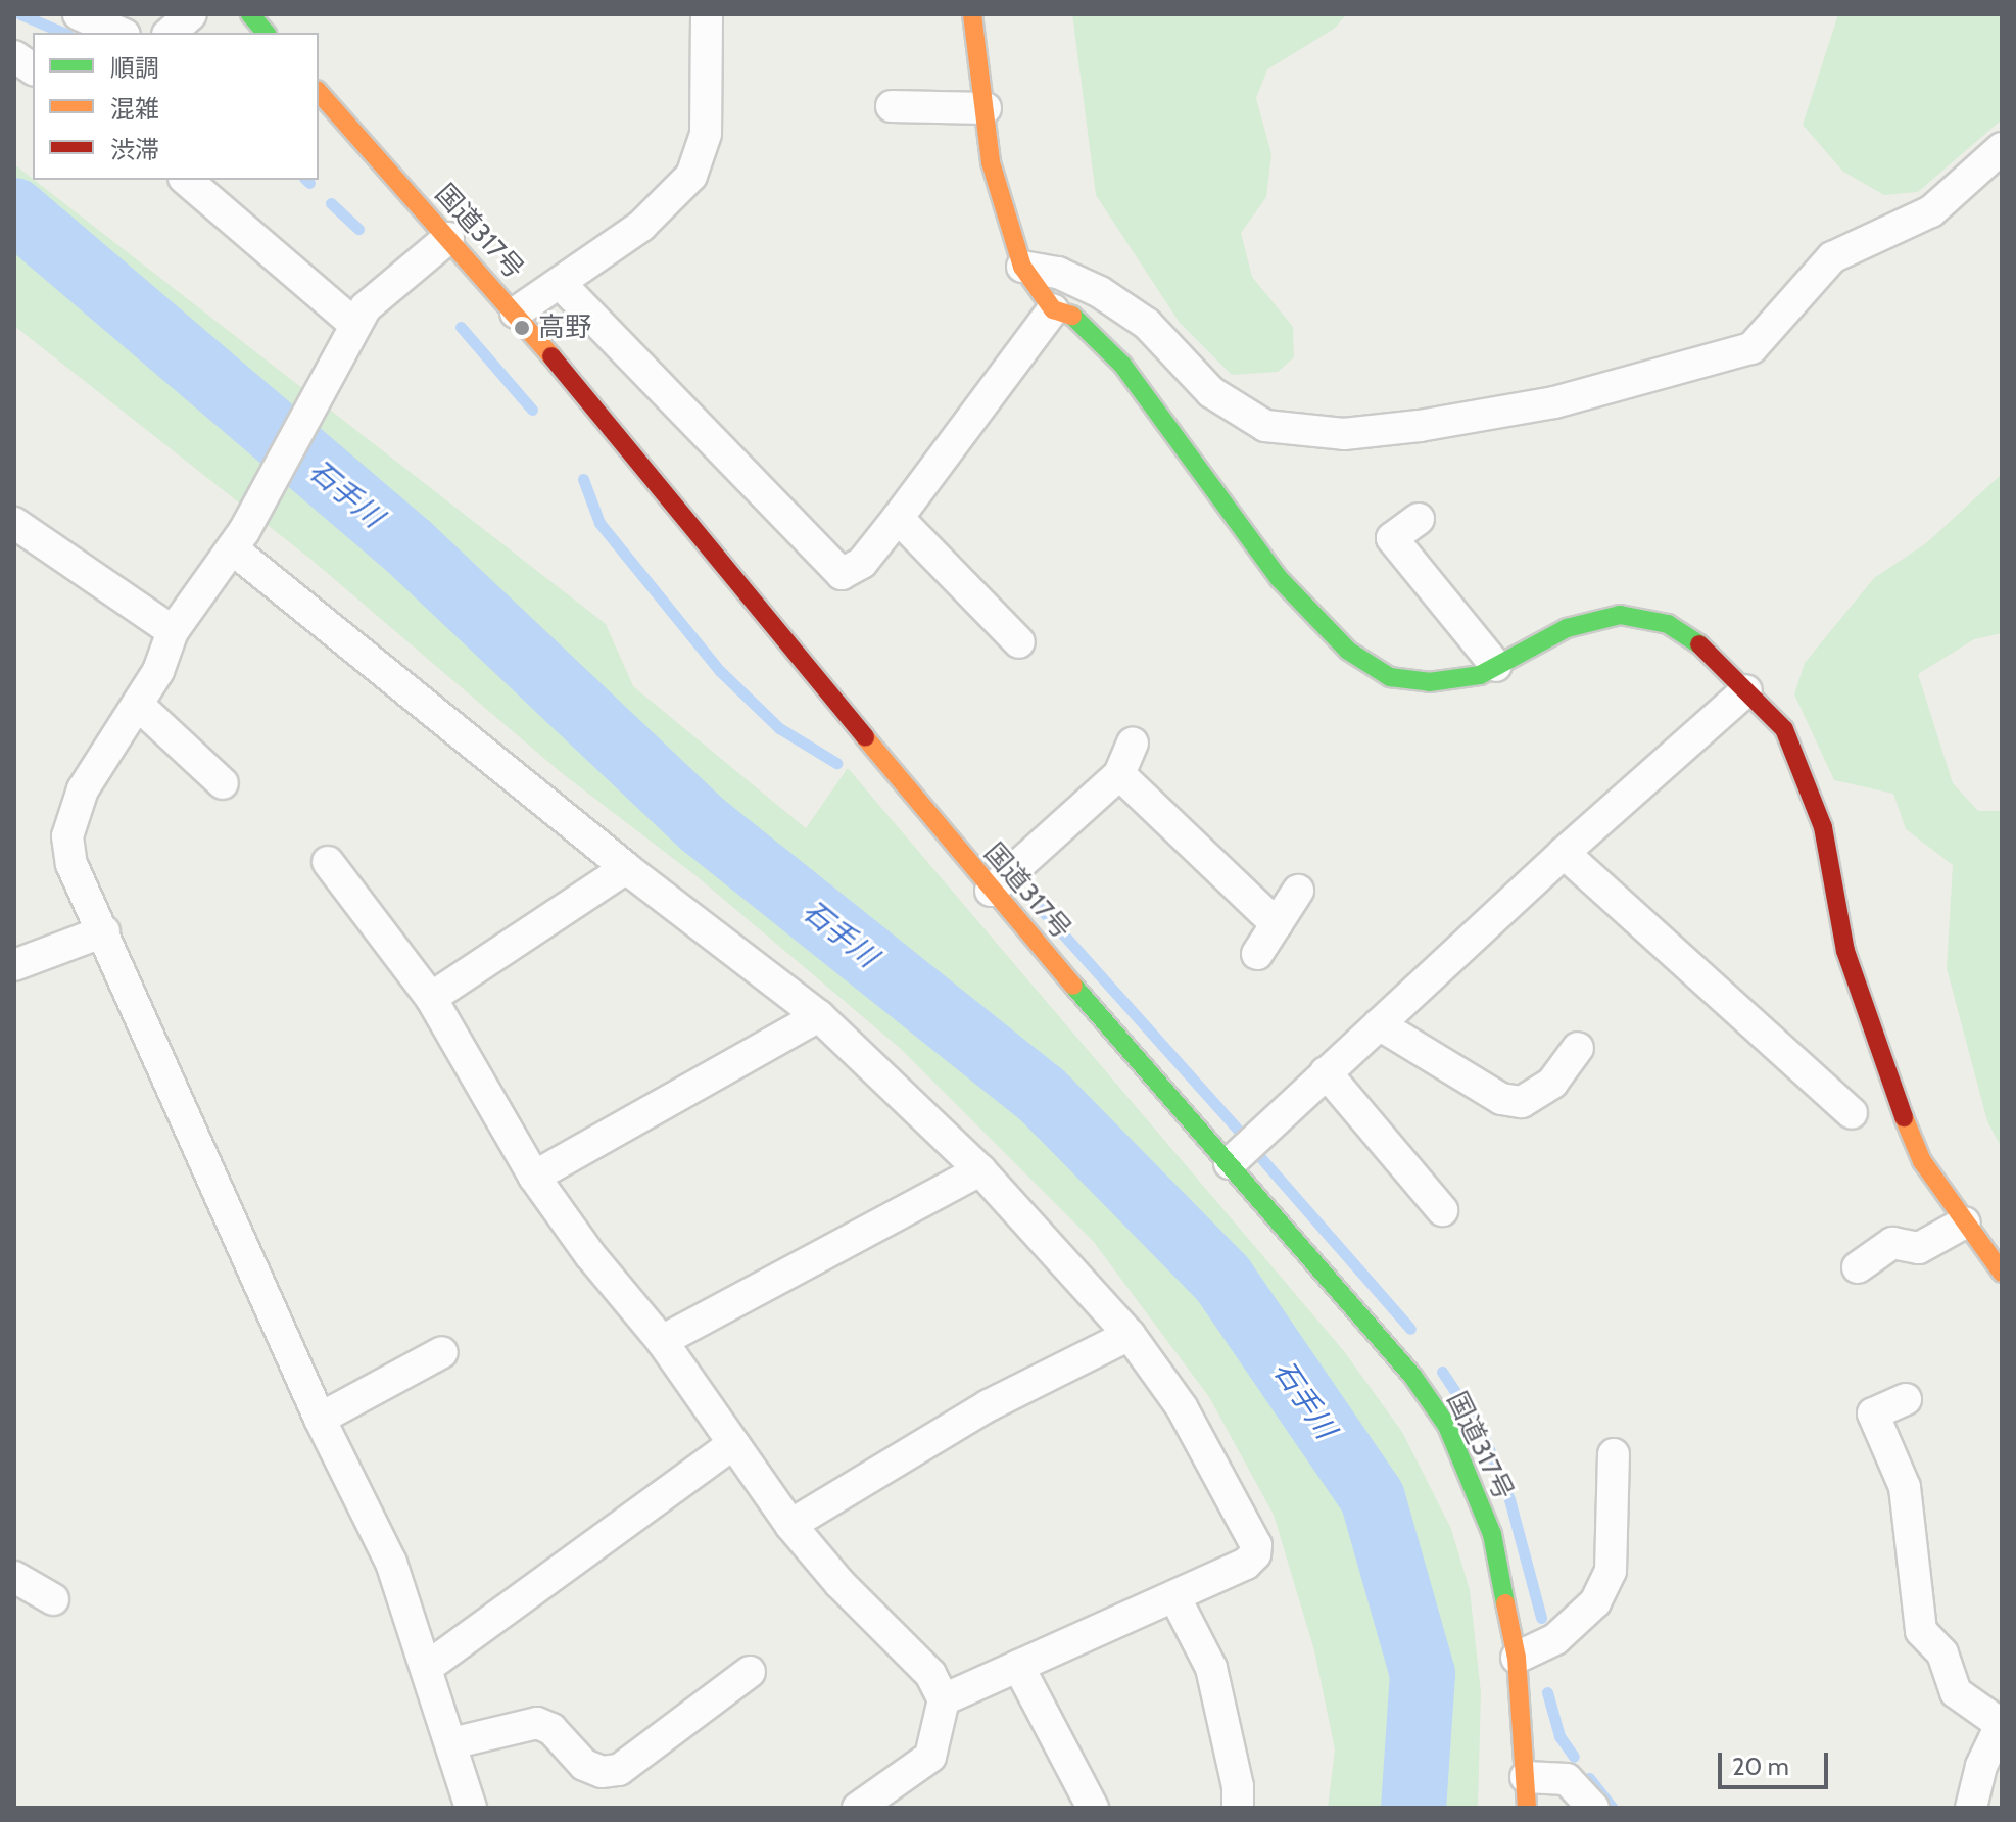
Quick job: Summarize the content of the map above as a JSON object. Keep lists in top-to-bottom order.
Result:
{
  "streets": {
    "main road": ["国道317号"]
  },
  "water": ["石手川"],
  "places": ["高野"],
  "legend": ["順調", "混雑", "渋滞"],
  "scale_bar": "20 m"
}
